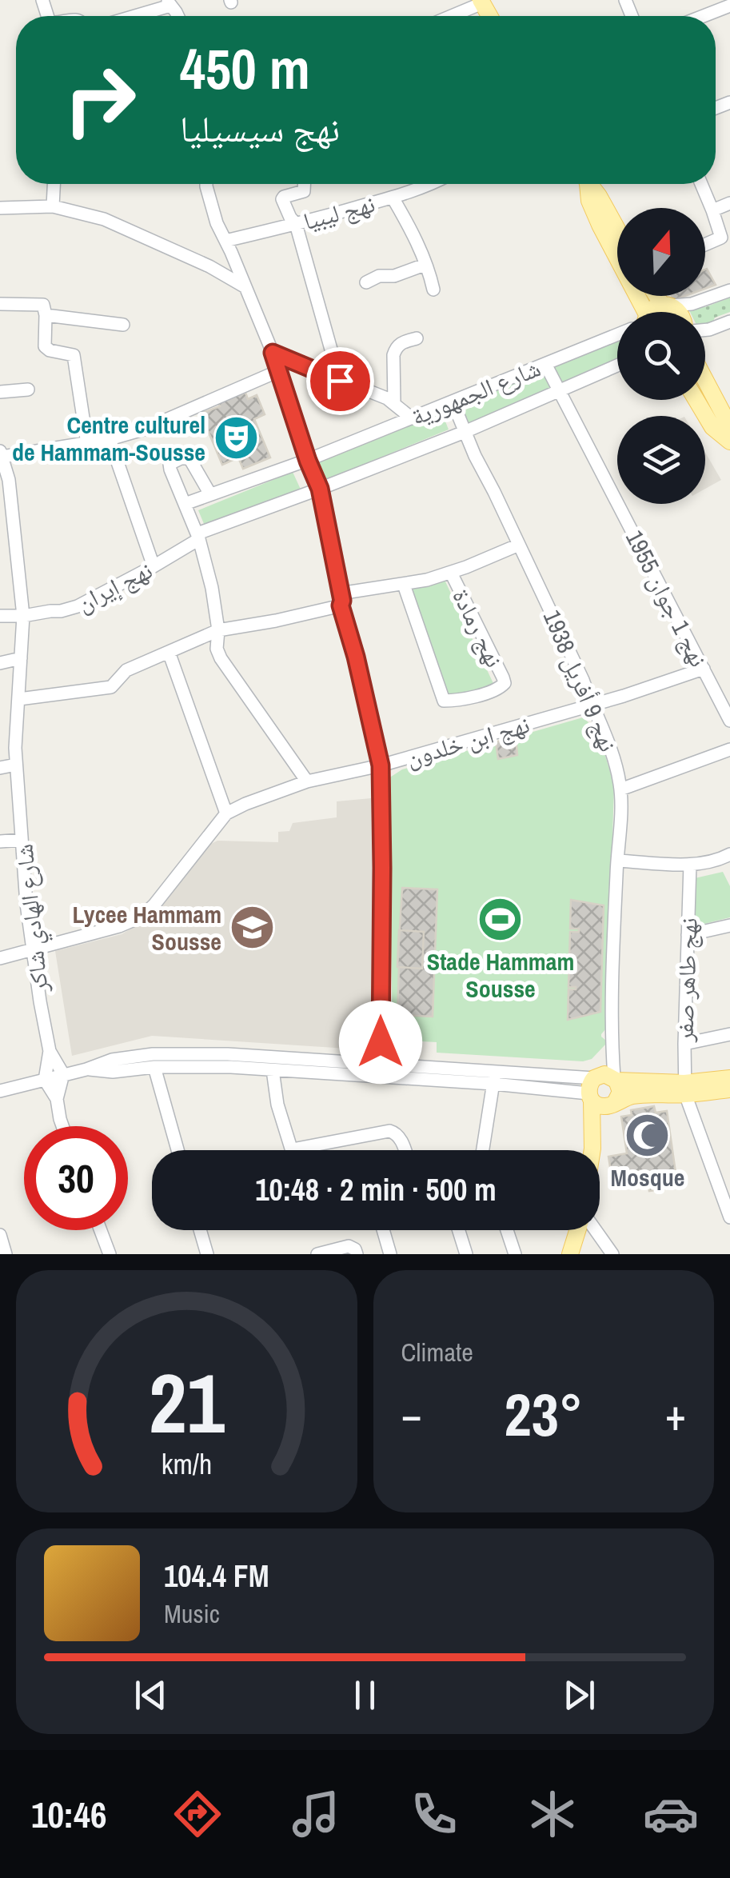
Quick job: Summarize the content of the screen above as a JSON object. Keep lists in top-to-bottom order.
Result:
{
  "streets": {
    "street": [
      "نهج ليبيا",
      "شارع الجمهورية",
      "نهج إيران",
      "نهج 1 جوان 1955",
      "نهج رمادة",
      "نهج 9 أفريل 1938",
      "نهج ابن خلدون",
      "شارع الهادي شاكر",
      "نهج طاهر صفر"
    ]
  },
  "crossings": [
    ["شارع الجمهورية", "نهج إيران"],
    ["شارع الجمهورية", "نهج 1 جوان 1955"],
    ["شارع الجمهورية", "نهج 9 أفريل 1938"],
    ["نهج إيران", "شارع الهادي شاكر"],
    ["نهج 1 جوان 1955", "نهج ابن خلدون"],
    ["نهج 9 أفريل 1938", "نهج ابن خلدون"],
    ["نهج ابن خلدون", "شارع الهادي شاكر"]
  ],
  "places": {
    "theatre": ["Centre culturel de Hammam-Sousse"],
    "sports": ["Stade Hammam Sousse"],
    "school or university": ["Lycee Hammam Sousse"],
    "mosque": ["Mosque"]
  },
  "north": "top",
  "page": {
    "turn": ["450 m", "نهج سيسيليا"],
    "limit": "30",
    "trip": "10:48 · 2 min · 500 m",
    "tile": "Climate",
    "heat": ["−", "23°", "+"],
    "song": ["104.4 FM", "Music"],
    "tabs": "10:46",
    "gauge": ["21", "km/h"]
  }
}
